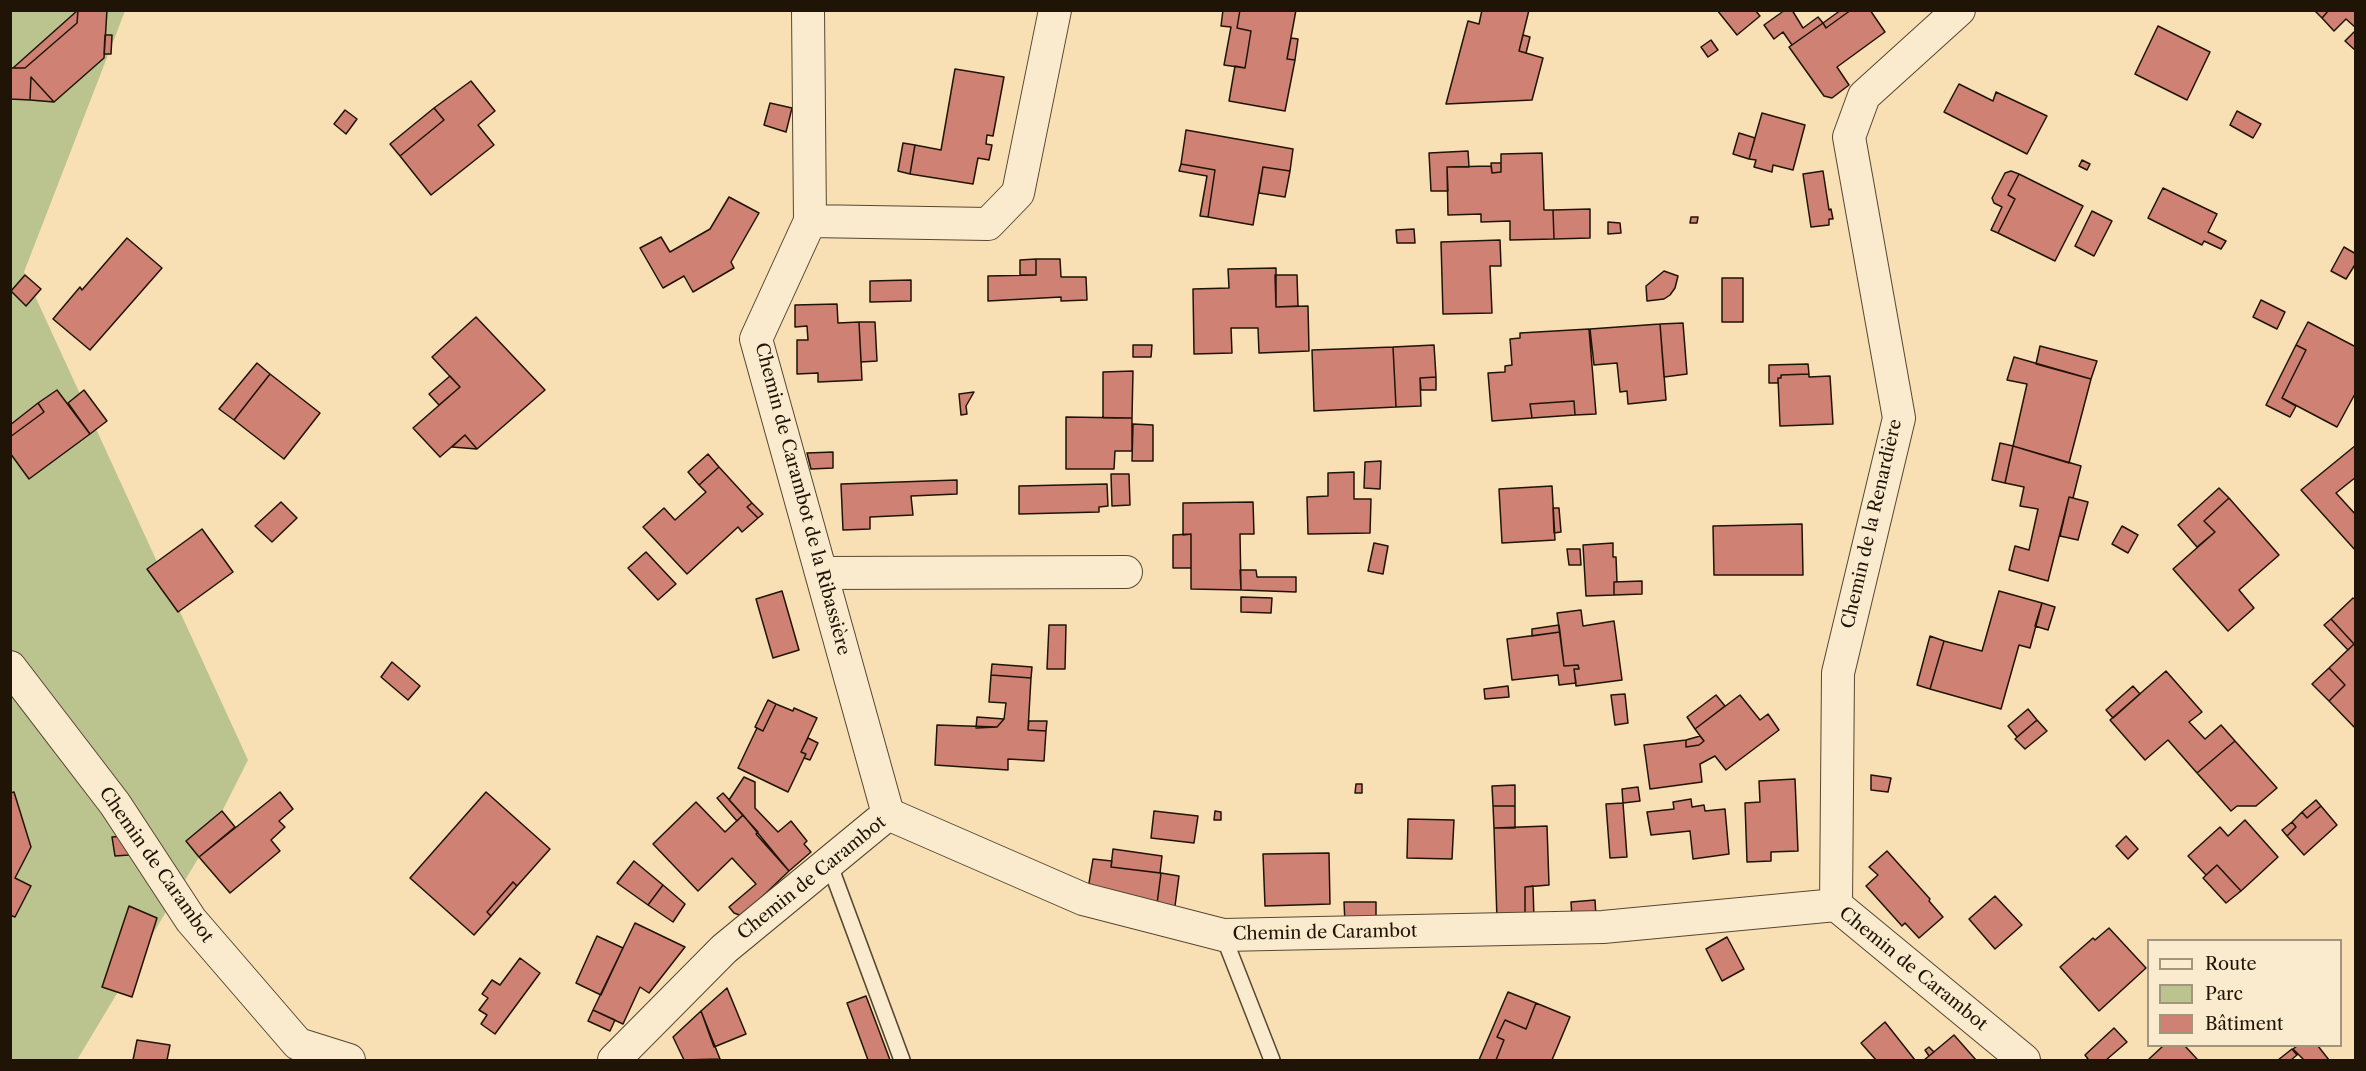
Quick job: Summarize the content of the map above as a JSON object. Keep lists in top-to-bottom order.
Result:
{
  "streets": {
    "street": ["Chemin de Carambot de la Ribassière", "Chemin de la Renardière", "Chemin de Carambot"]
  },
  "crossings": [
    ["Chemin de Carambot de la Ribassière", "Chemin de Carambot"],
    ["Chemin de la Renardière", "Chemin de Carambot"]
  ],
  "legend": ["Route", "Parc", "Bâtiment"]
}
